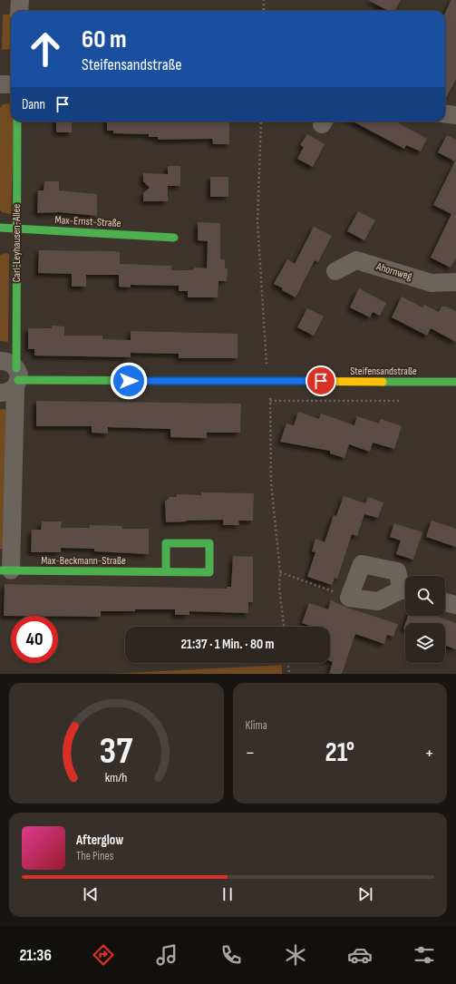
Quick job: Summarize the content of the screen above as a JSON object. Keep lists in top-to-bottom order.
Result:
{
  "streets": {
    "street": [
      "Max-Ernst-Straße",
      "Carl-Leyhausen-Allee",
      "Ahornweg",
      "Steifensandstraße",
      "Max-Beckmann-Straße"
    ]
  },
  "crossings": [
    ["Max-Ernst-Straße", "Carl-Leyhausen-Allee"],
    ["Carl-Leyhausen-Allee", "Steifensandstraße"],
    ["Carl-Leyhausen-Allee", "Max-Beckmann-Straße"]
  ],
  "page": {
    "turn": ["60 m", "Steifensandstraße"],
    "then": "Dann",
    "limit": "40",
    "trip": "21:37 · 1 Min. · 80 m",
    "tile": "Klima",
    "heat": ["−", "21°", "+"],
    "song": ["Afterglow", "The Pines"],
    "tabs": "21:36",
    "gauge": ["37", "km/h"]
  }
}
